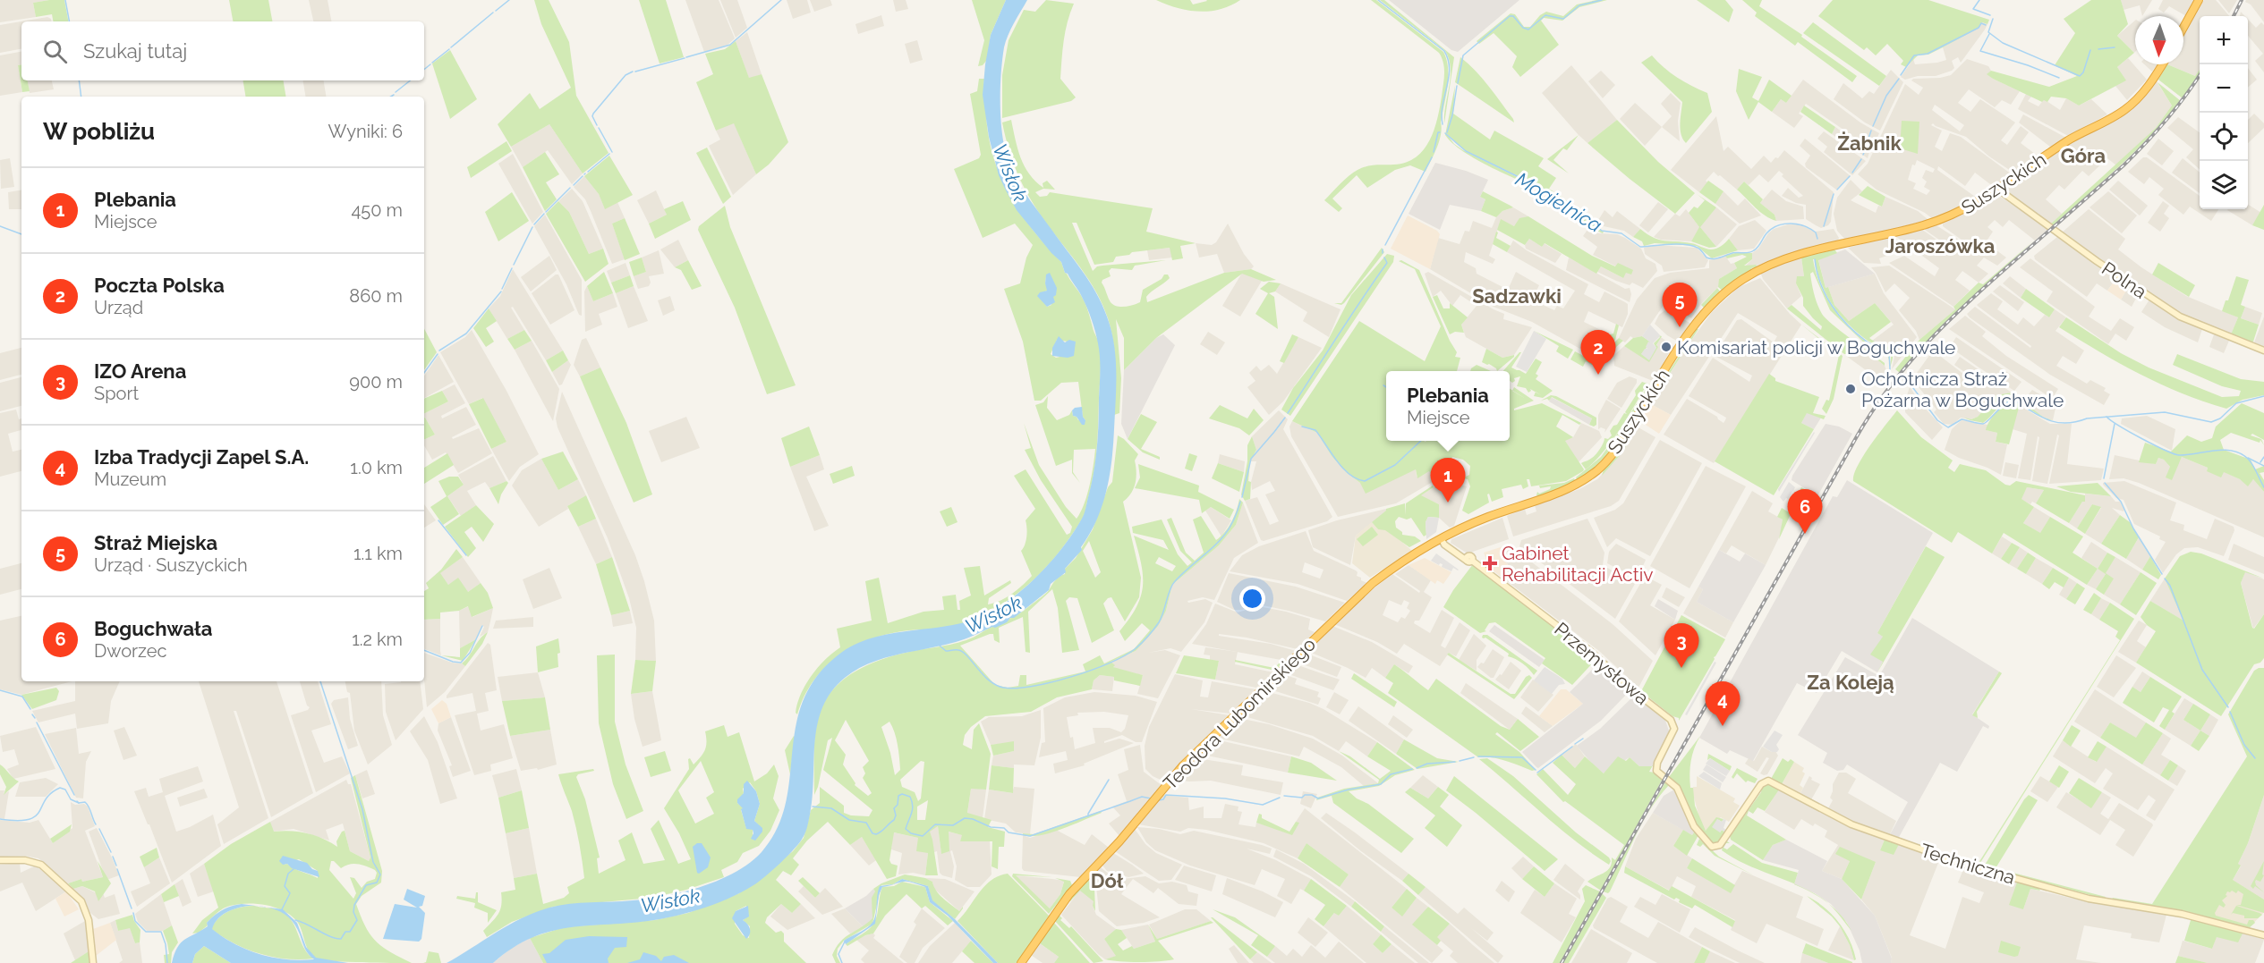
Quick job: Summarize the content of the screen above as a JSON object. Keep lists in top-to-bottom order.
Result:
{
  "streets": {
    "highway": ["Suszyckich", "Teodora Lubomirskiego"],
    "street": ["Polna", "Przemysłowa", "Techniczna"]
  },
  "crossings": [
    ["Suszyckich", "Polna"],
    ["Suszyckich", "Przemysłowa"],
    ["Suszyckich", "Teodora Lubomirskiego"],
    ["Przemysłowa", "Teodora Lubomirskiego"],
    ["Przemysłowa", "Techniczna"]
  ],
  "districts": [
    "Żabnik",
    "Góra",
    "Jaroszówka",
    "Sadzawki",
    "Za Koleją",
    "Dół"
  ],
  "water": ["Wisłok", "Mogielnica"],
  "places": {
    "other": ["Komisariat policji w Boguchwale", "Ochotnicza Straż Pożarna w Boguchwale"],
    "health": ["Gabinet Rehabilitacji Activ"]
  },
  "north": "bottom",
  "page": {
    "map_buttons": ["+", "−"],
    "search": "Szukaj tutaj",
    "heading": ["W pobliżu", "Wyniki: 6"],
    "list": [
      {
        "mark": "1",
        "name": "Plebania",
        "note": "Miejsce",
        "value": "450 m"
      },
      {
        "mark": "2",
        "name": "Poczta Polska",
        "note": "Urząd",
        "value": "860 m"
      },
      {
        "mark": "3",
        "name": "IZO Arena",
        "note": "Sport",
        "value": "900 m"
      },
      {
        "mark": "4",
        "name": "Izba Tradycji Zapel S.A.",
        "note": "Muzeum",
        "value": "1.0 km"
      },
      {
        "mark": "5",
        "name": "Straż Miejska",
        "note": "Urząd · Suszyckich",
        "value": "1.1 km"
      },
      {
        "mark": "6",
        "name": "Boguchwała",
        "note": "Dworzec",
        "value": "1.2 km"
      }
    ],
    "pins": [
      "5",
      "2",
      "1",
      "6",
      "3",
      "4"
    ],
    "popup": ["Plebania", "Miejsce"]
  }
}
